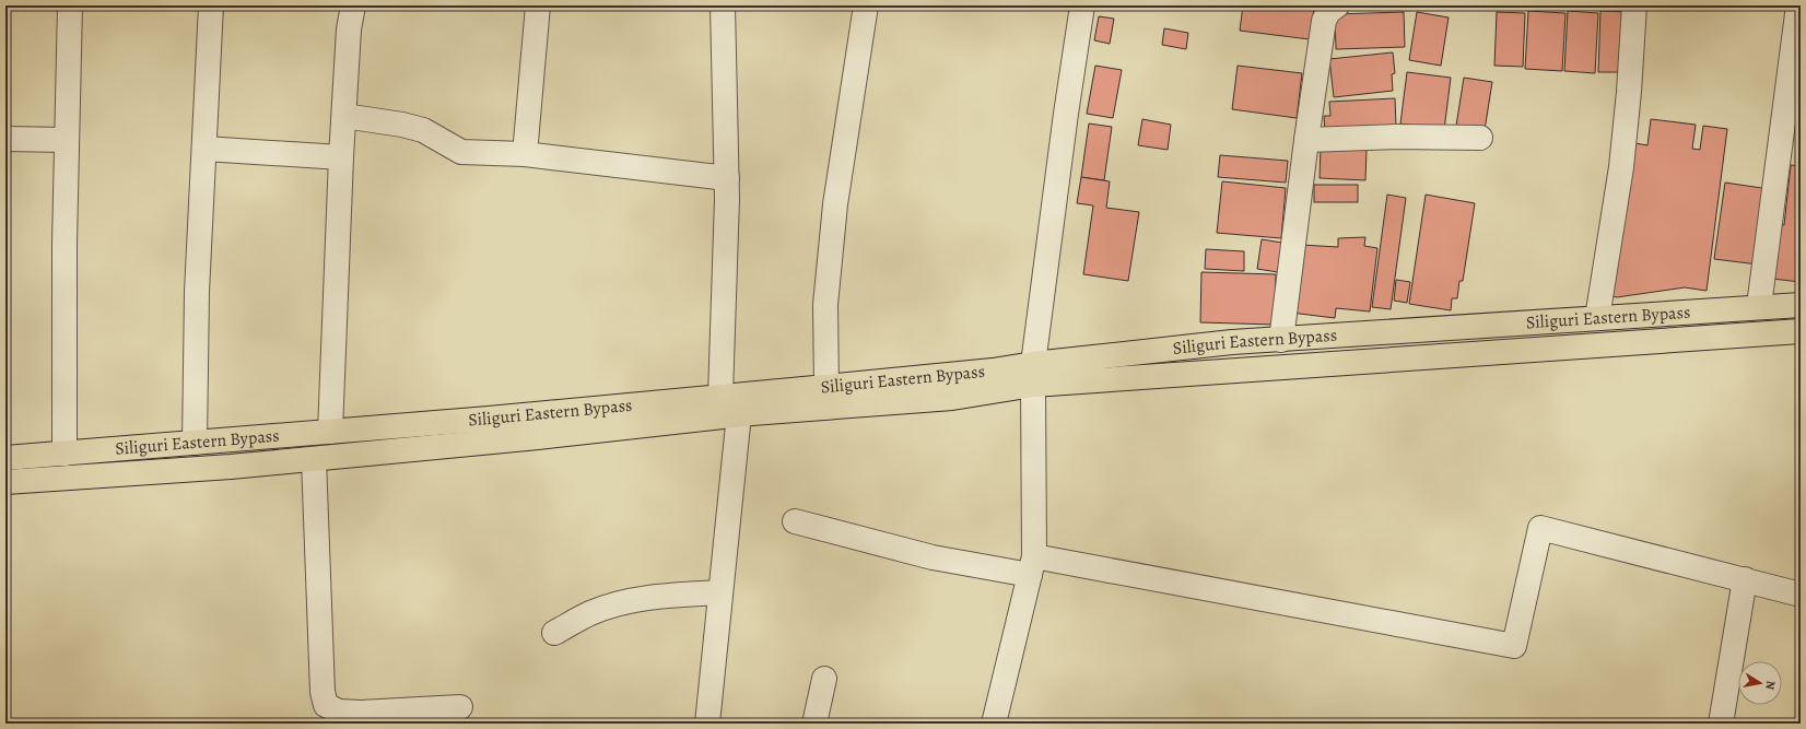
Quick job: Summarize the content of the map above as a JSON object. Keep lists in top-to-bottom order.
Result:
{
  "streets": {
    "main road": ["Siliguri Eastern Bypass"]
  },
  "north": "right"
}
